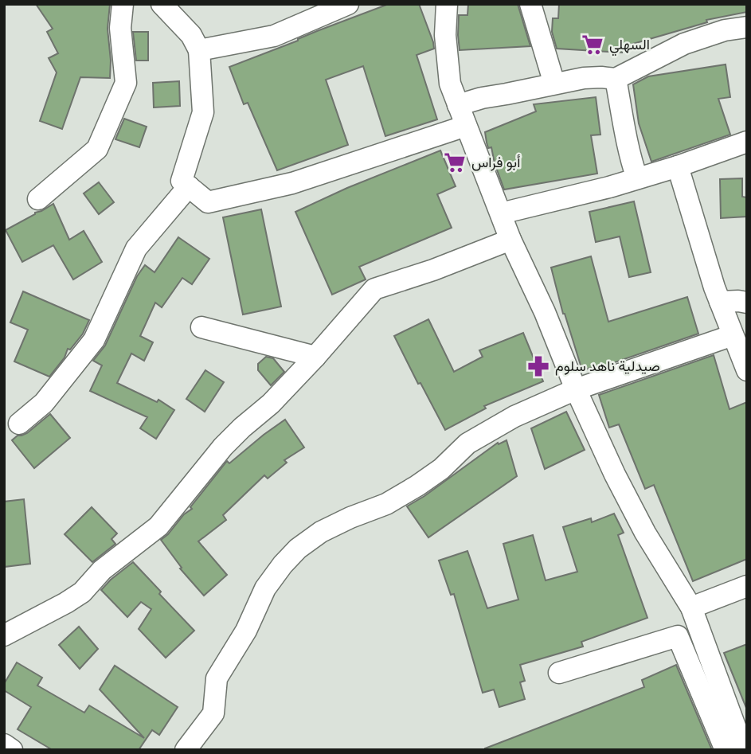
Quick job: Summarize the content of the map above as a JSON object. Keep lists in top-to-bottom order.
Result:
{
  "places": {
    "supermarket": ["السهلي", "أبو فراس"],
    "pharmacy": ["صيدلية ناهد سلوم"]
  }
}
